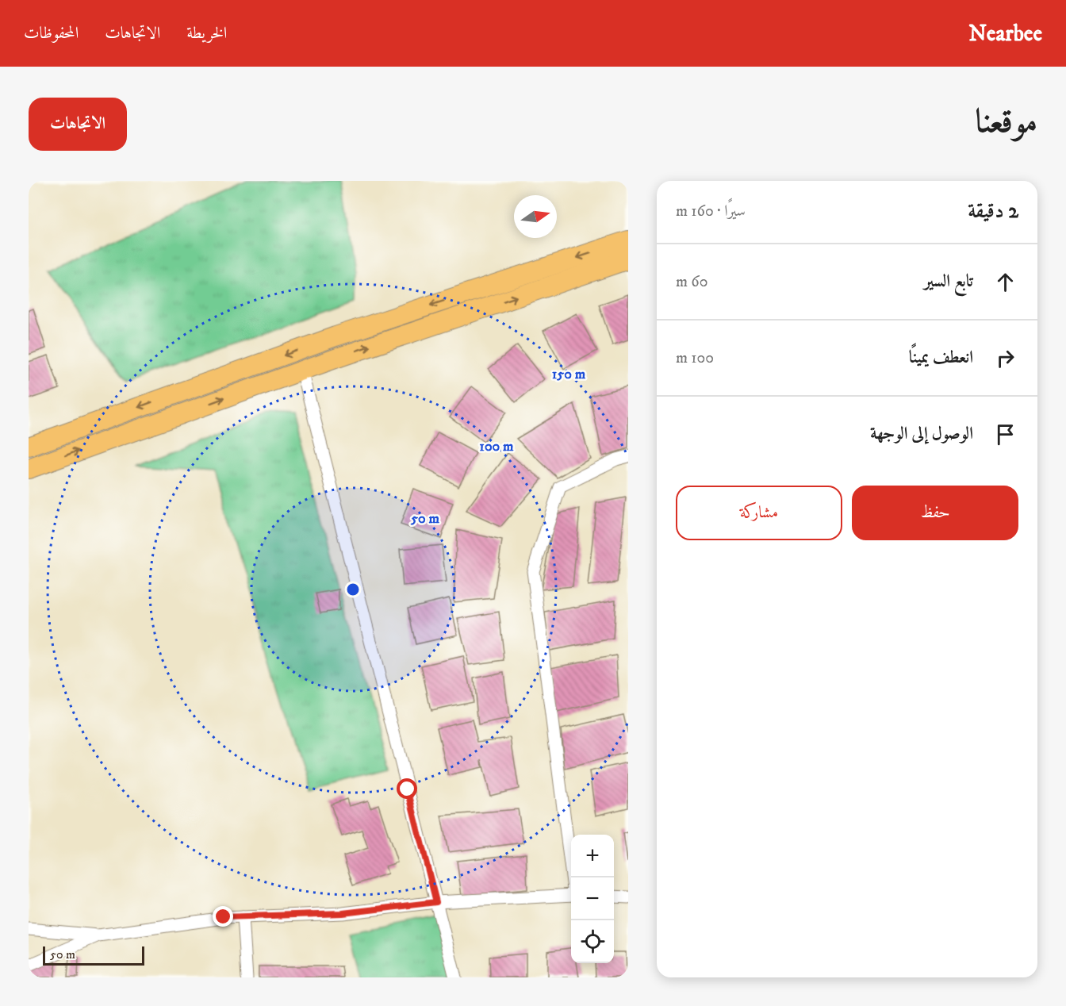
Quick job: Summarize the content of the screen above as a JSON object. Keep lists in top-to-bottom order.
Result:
{
  "scale_bar": "50 m",
  "north": "right",
  "page": {
    "header": "Nearbee",
    "nav": ["الخريطة", "الاتجاهات", "المحفوظات"],
    "title": "موقعنا",
    "buttons": [
      "الاتجاهات",
      ["حفظ", "مشاركة"]
    ],
    "heading": ["2 دقيقة", "سيرًا · 160 m"],
    "list": [
      ["تابع السير", "60 m"],
      ["انعطف يمينًا", "100 m"],
      "الوصول إلى الوجهة"
    ],
    "map_buttons": ["+", "−"],
    "scale": "50 m"
  },
  "rings": ["150 m", "100 m", "50 m"]
}
